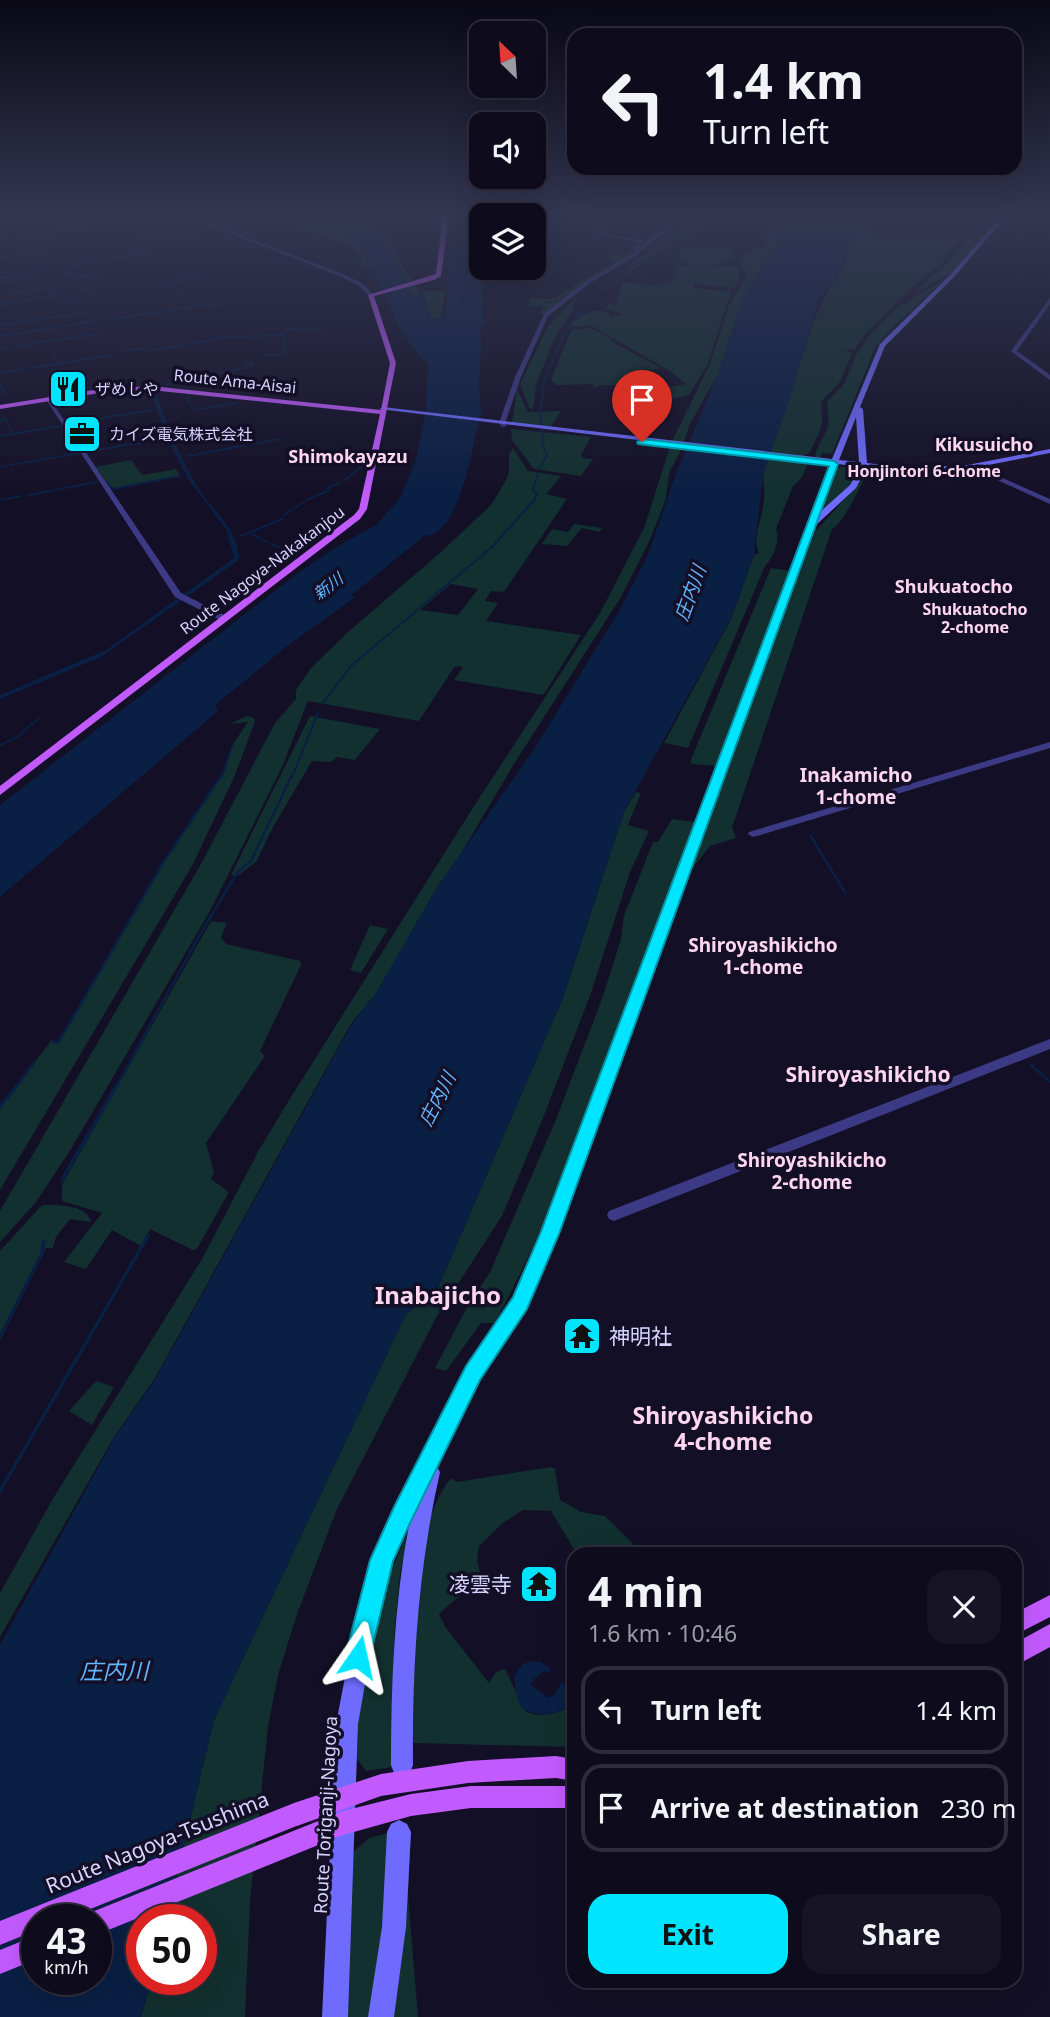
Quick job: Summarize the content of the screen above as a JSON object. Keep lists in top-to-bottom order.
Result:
{
  "streets": {
    "main road": [
      "Route Ama-Aisai",
      "Route Nagoya-Nakakanjou",
      "Route Toriganji-Nagoya",
      "Route Nagoya-Tsushima"
    ]
  },
  "crossings": [
    ["Route Ama-Aisai", "Route Nagoya-Nakakanjou"],
    ["Route Toriganji-Nagoya", "Route Nagoya-Tsushima"]
  ],
  "districts": [
    "Kikusuicho",
    "Shimokayazu",
    "Honjintori 6-chome",
    "Shukuatocho",
    "Shukuatocho 2-chome",
    "Inakamicho 1-chome",
    "Shiroyashikicho 1-chome",
    "Shiroyashikicho",
    "Shiroyashikicho 2-chome",
    "Inabajicho",
    "Shiroyashikicho 4-chome"
  ],
  "water": ["新川", "庄内川"],
  "places": {
    "restaurant": ["ザめしや"],
    "office": ["カイズ電気株式会社"],
    "temple": ["神明社", "凌雲寺"]
  },
  "north": "top left",
  "page": {
    "turn": ["1.4 km", "Turn left"],
    "heading": ["4 min", "1.6 km · 10:46"],
    "list": [
      {
        "name": "Turn left",
        "value": "1.4 km"
      },
      {
        "name": "Arrive at destination",
        "value": "230 m"
      }
    ],
    "buttons": ["Exit", "Share"],
    "speed": "43 km/h",
    "limit": "50"
  }
}
